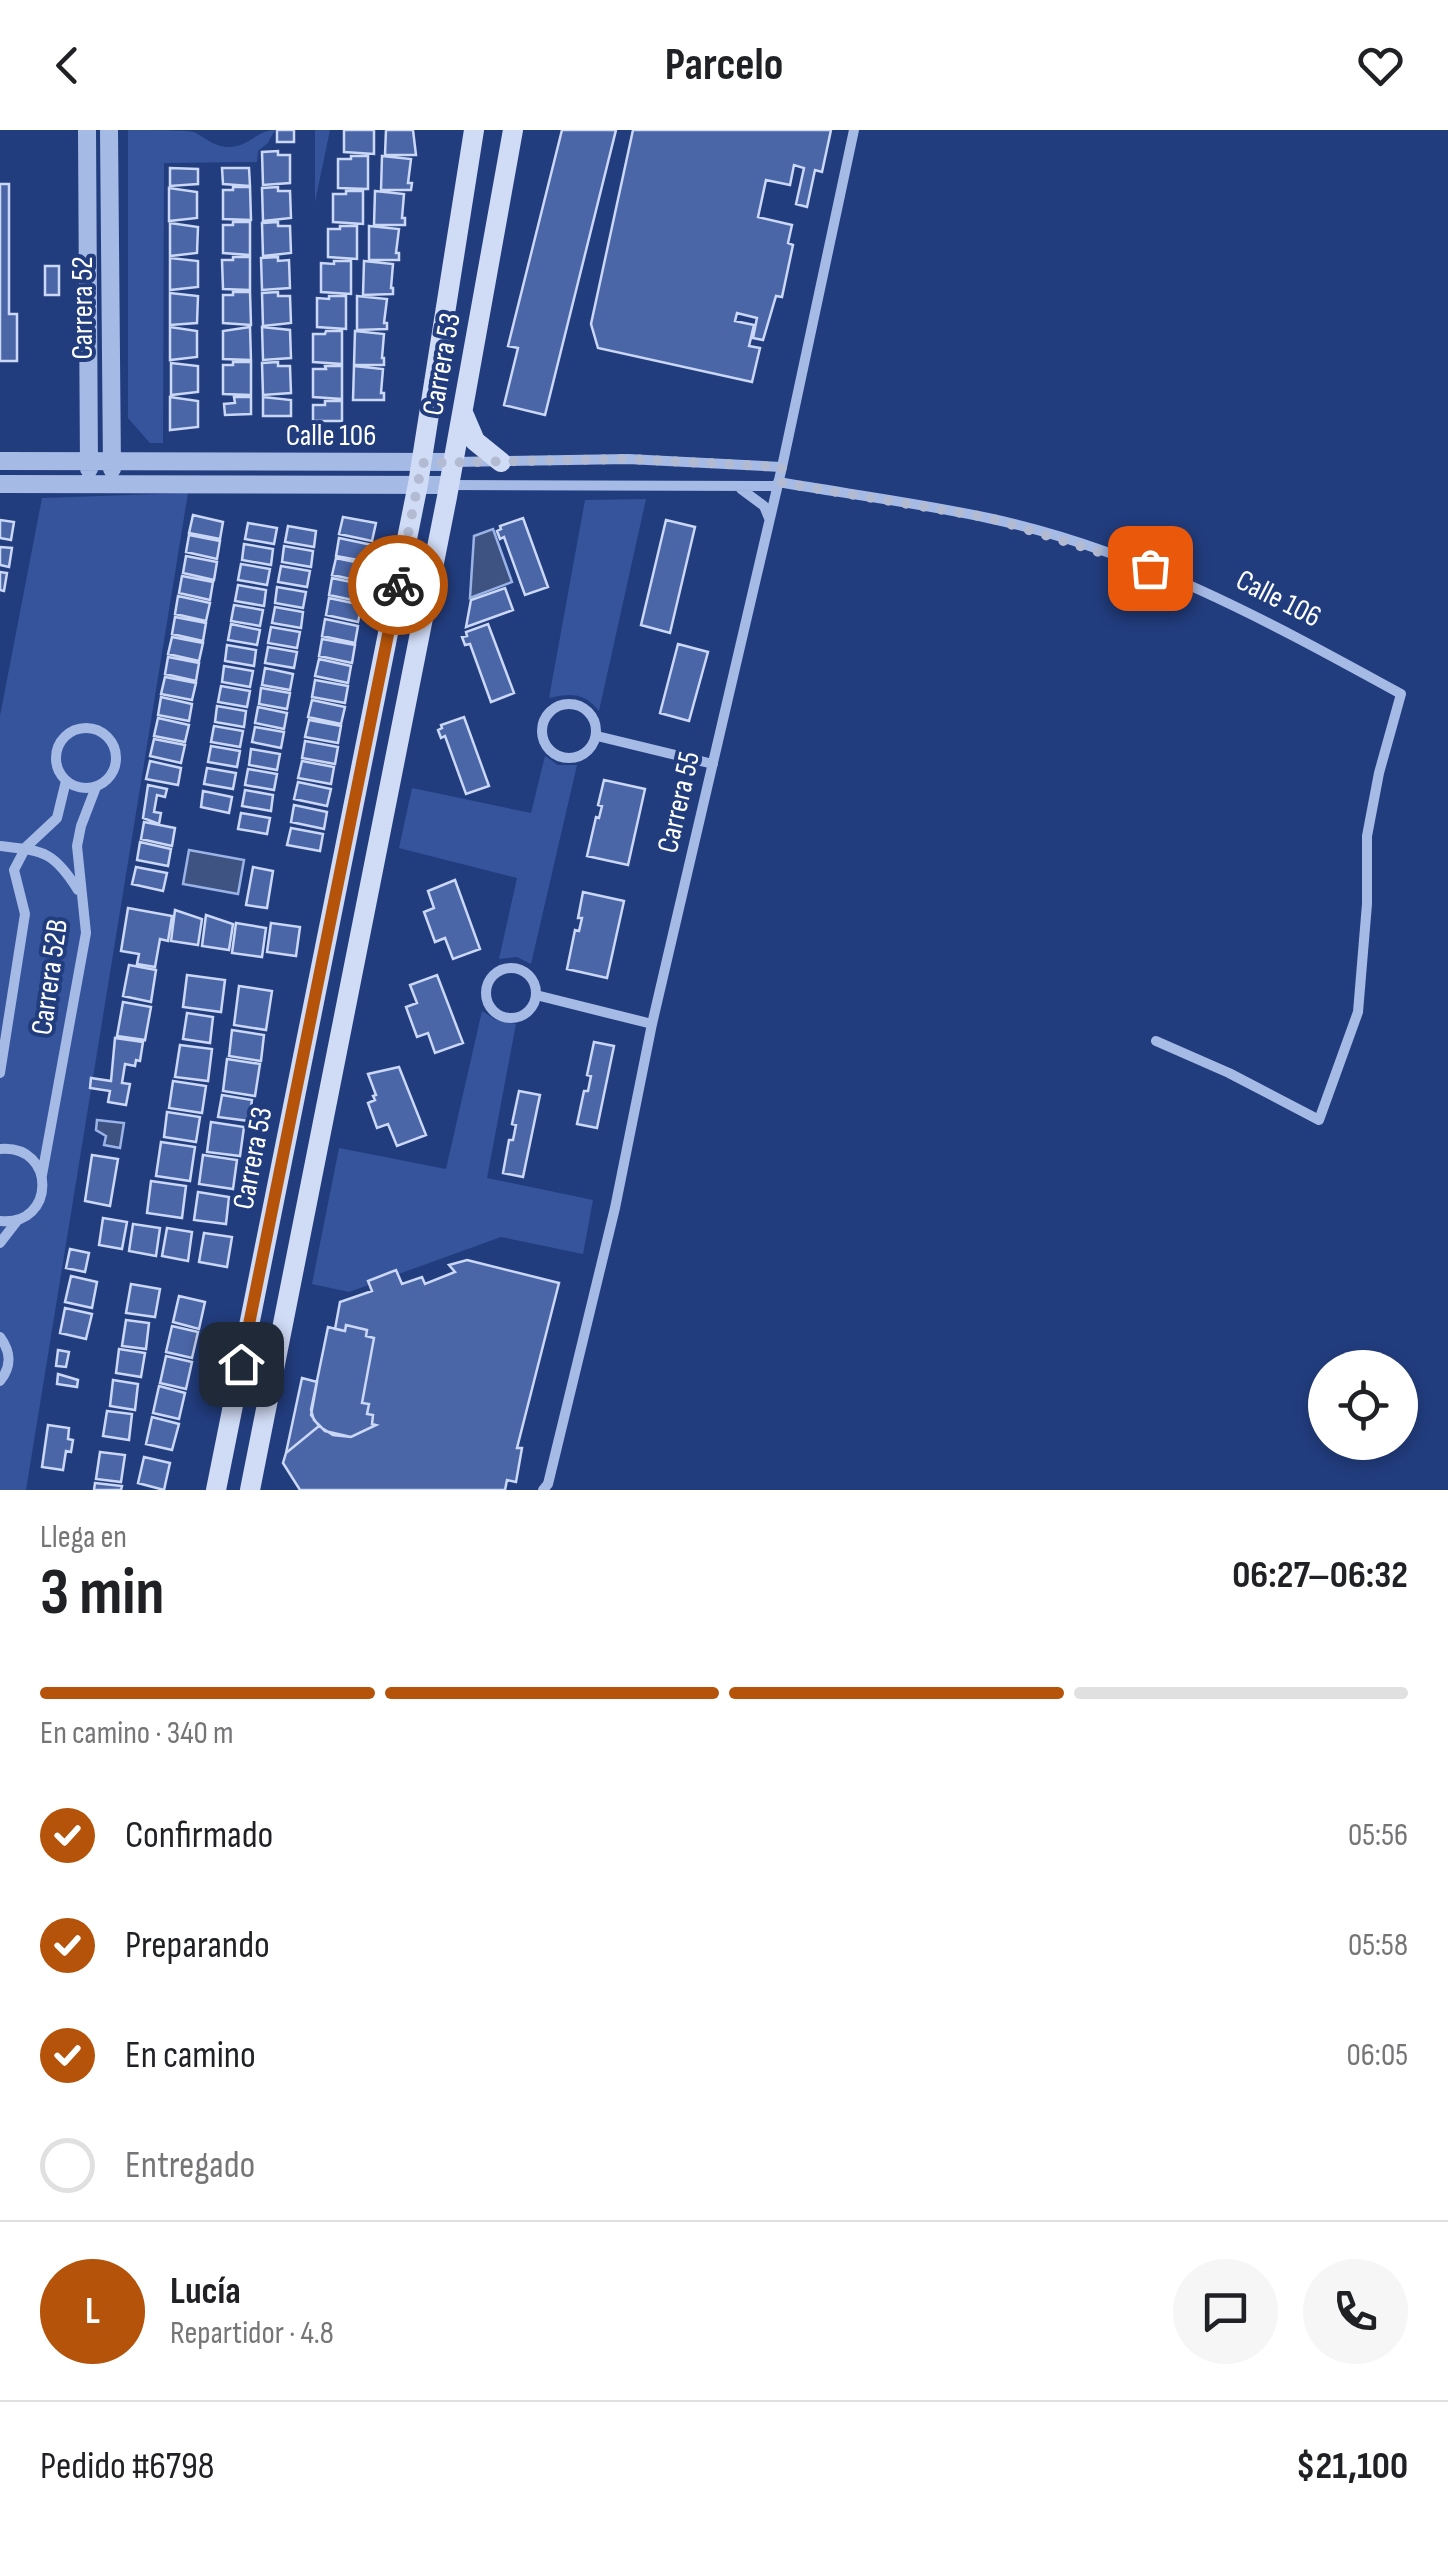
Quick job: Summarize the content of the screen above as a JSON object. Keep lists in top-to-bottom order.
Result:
{
  "streets": {
    "main road": ["Carrera 53"],
    "street": [
      "Carrera 52",
      "Calle 106",
      "Carrera 55",
      "Carrera 52B"
    ]
  },
  "crossings": [
    ["Carrera 52", "Calle 106"],
    ["Carrera 53", "Calle 106"],
    ["Calle 106", "Carrera 55"]
  ],
  "page": {
    "header": "Parcelo",
    "heading": ["3 min", "Llega en", "06:27–06:32"],
    "panel": [
      "Lucía",
      "Repartidor · 4.8",
      "Pedido #6798",
      "$21,100"
    ],
    "bar": "En camino · 340 m",
    "list": [
      ["Confirmado", "05:56"],
      ["Preparando", "05:58"],
      ["En camino", "06:05"],
      "Entregado"
    ],
    "round": "L"
  }
}
